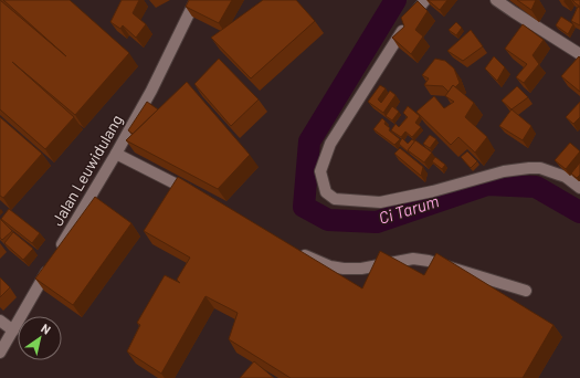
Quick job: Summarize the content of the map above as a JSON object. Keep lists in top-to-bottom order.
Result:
{
  "streets": {
    "street": ["Jalan Leuwidulang"]
  },
  "water": ["Ci Tarum"],
  "north": "top right"
}
